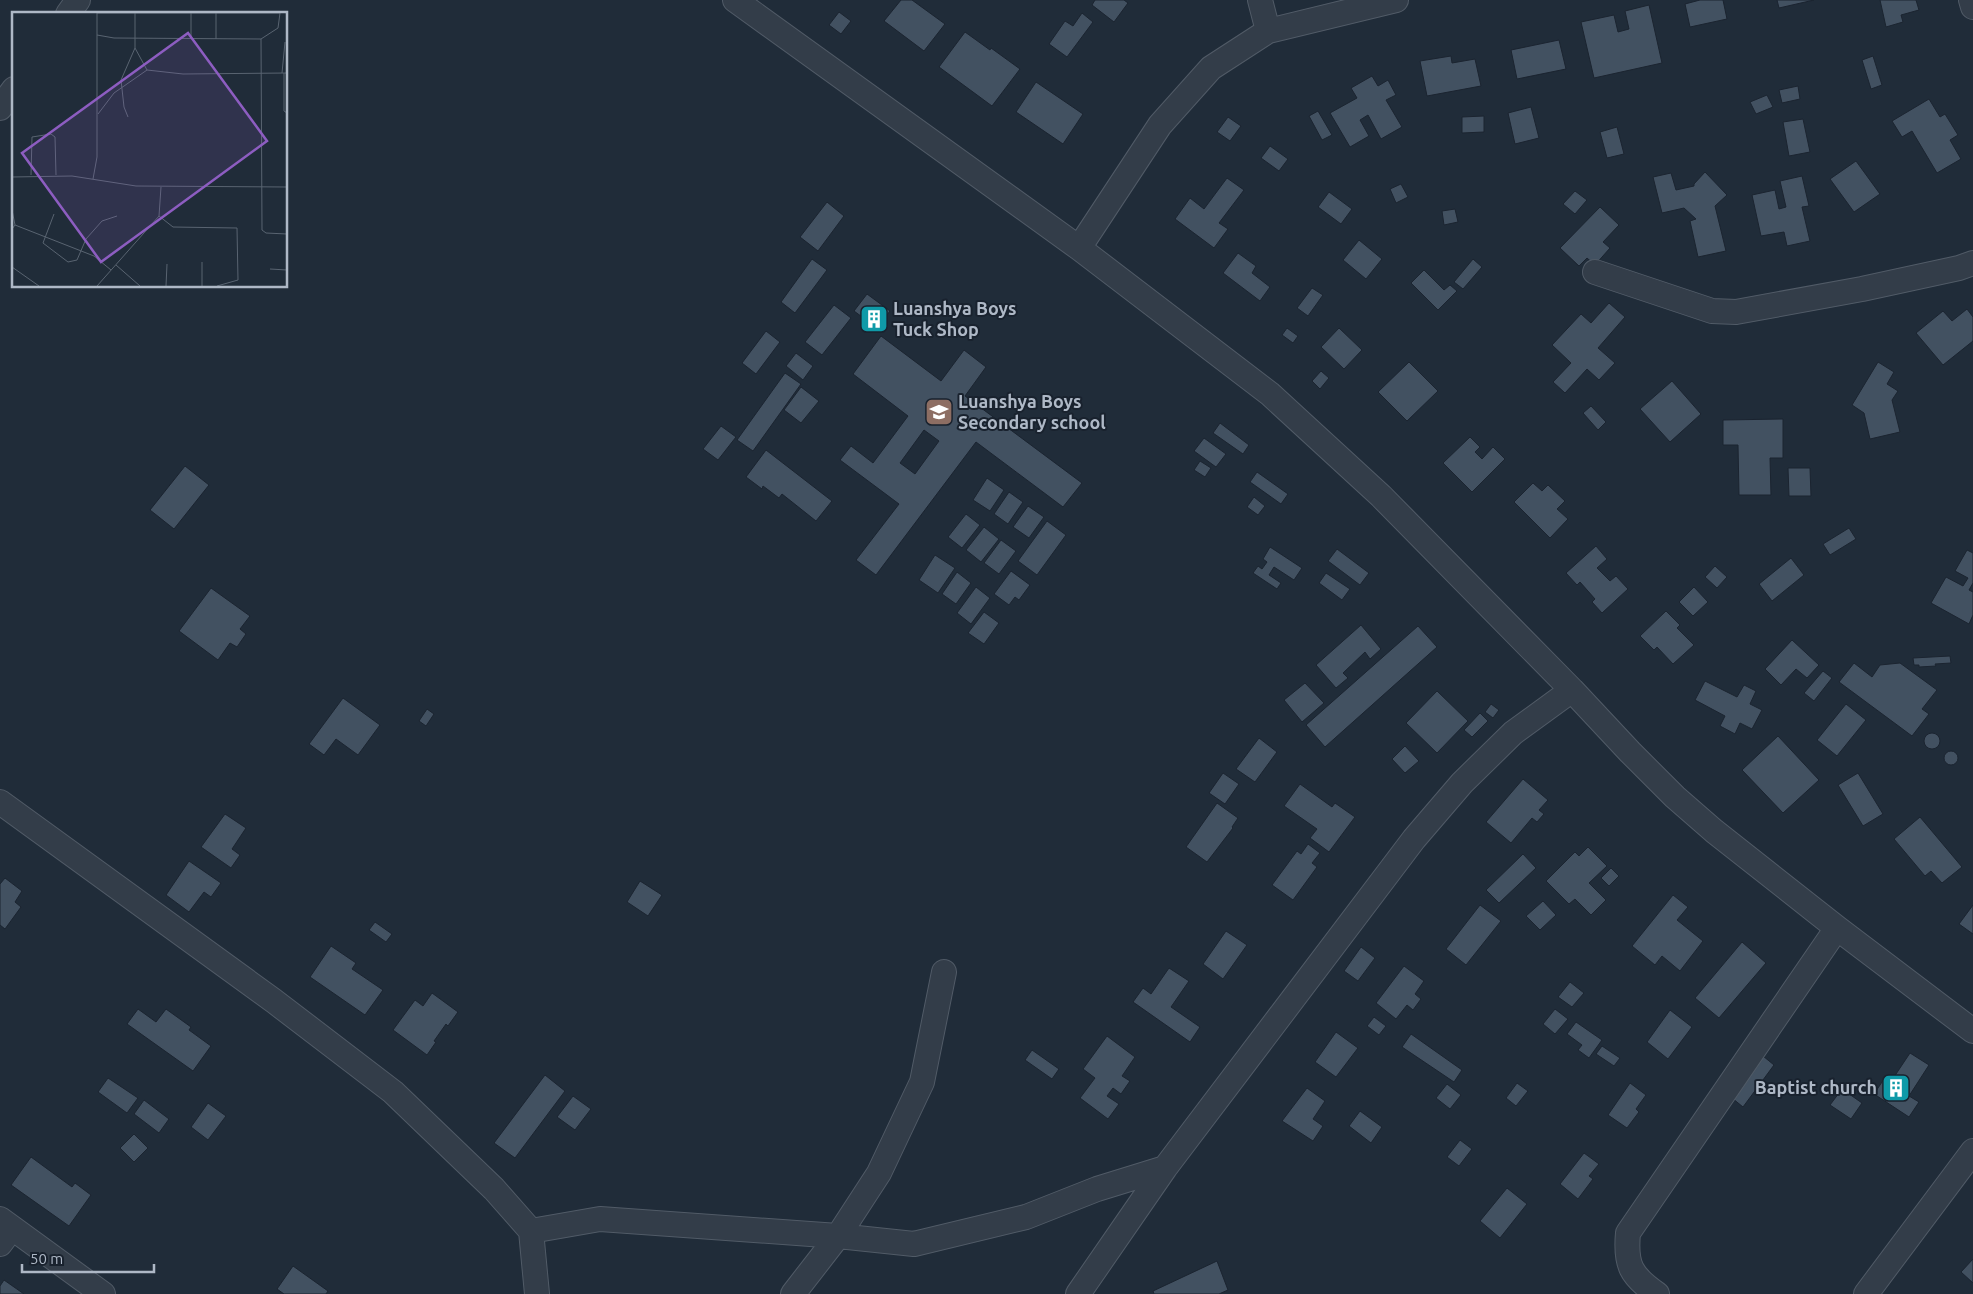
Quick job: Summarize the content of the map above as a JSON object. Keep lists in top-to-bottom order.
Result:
{
  "places": {
    "building": ["Luanshya Boys Tuck Shop", "Baptist church"],
    "school or university": ["Luanshya Boys Secondary school"]
  },
  "scale_bar": "50 m"
}
